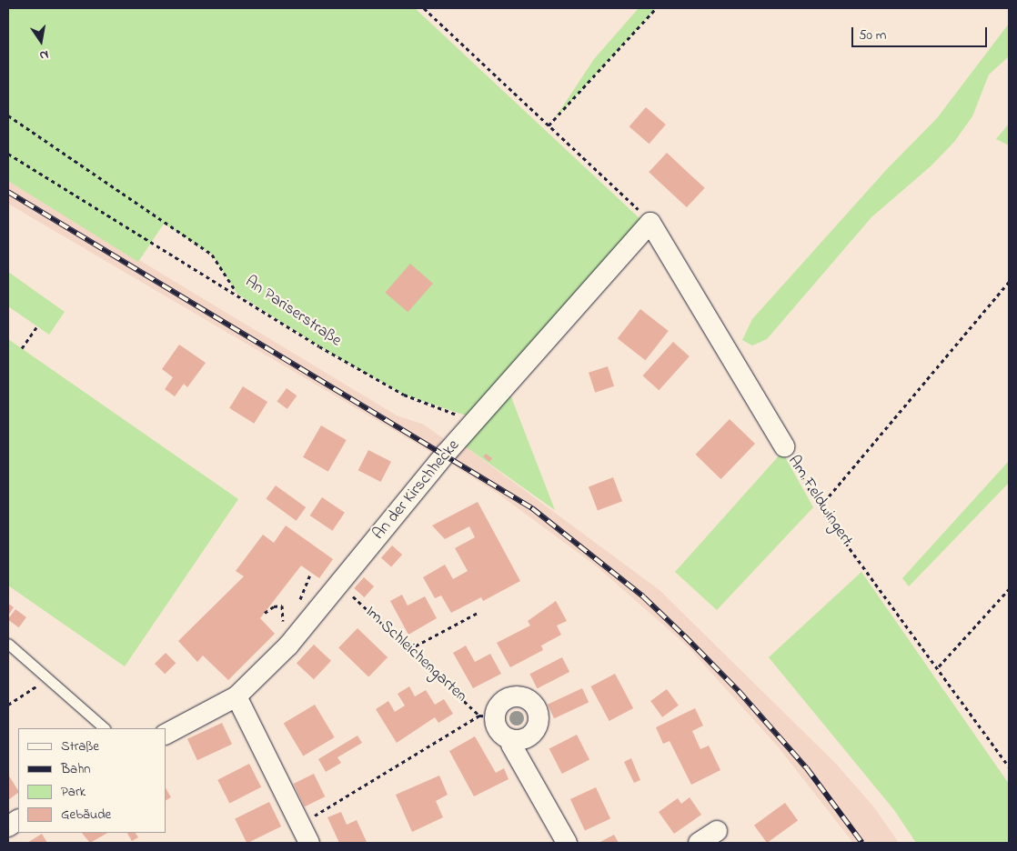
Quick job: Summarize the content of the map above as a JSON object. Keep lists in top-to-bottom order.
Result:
{
  "streets": {
    "street": ["An der Kirschhecke", "Am Feldwingert"],
    "path": ["An Pariserstraße", "Im Schleichengarten"]
  },
  "crossings": [
    ["An Pariserstraße", "An der Kirschhecke"],
    ["An der Kirschhecke", "Am Feldwingert"],
    ["An der Kirschhecke", "Im Schleichengarten"]
  ],
  "legend": [
    "Straße",
    "Bahn",
    "Park",
    "Gebäude"
  ],
  "scale_bar": "50 m",
  "north": "bottom"
}
